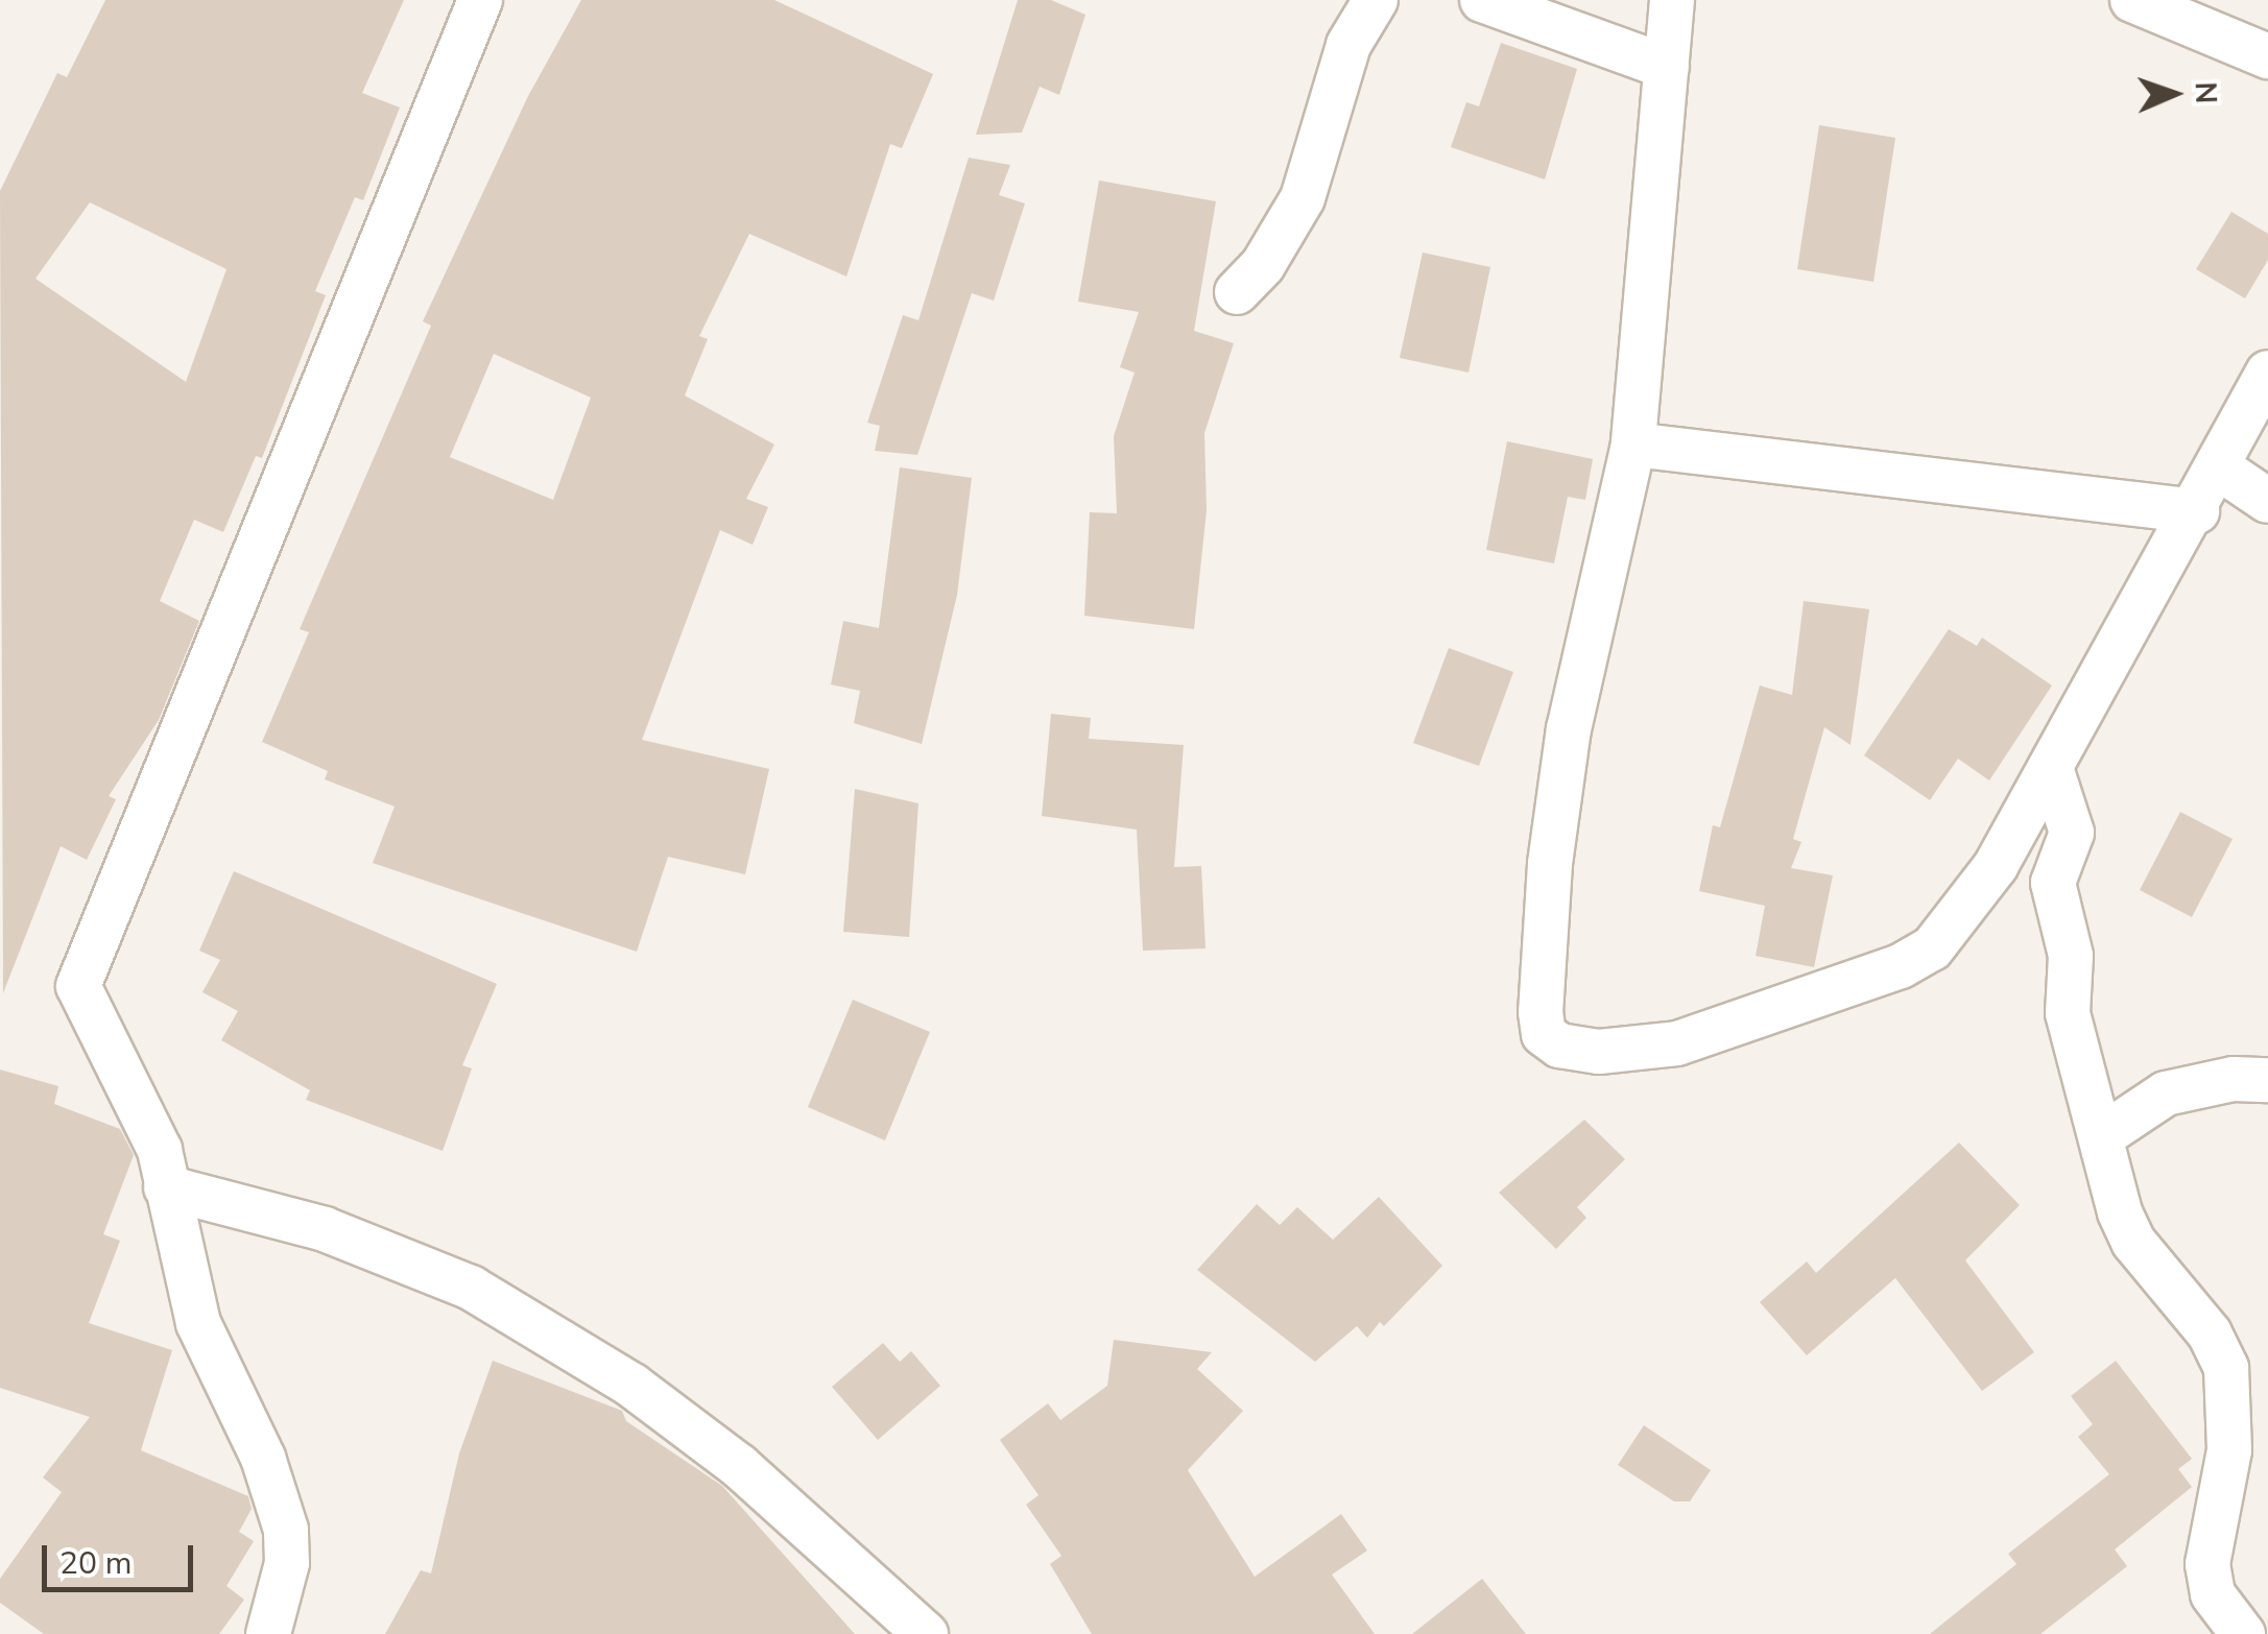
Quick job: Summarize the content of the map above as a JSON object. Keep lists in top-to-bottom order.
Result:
{
  "scale_bar": "20 m",
  "north": "right"
}
